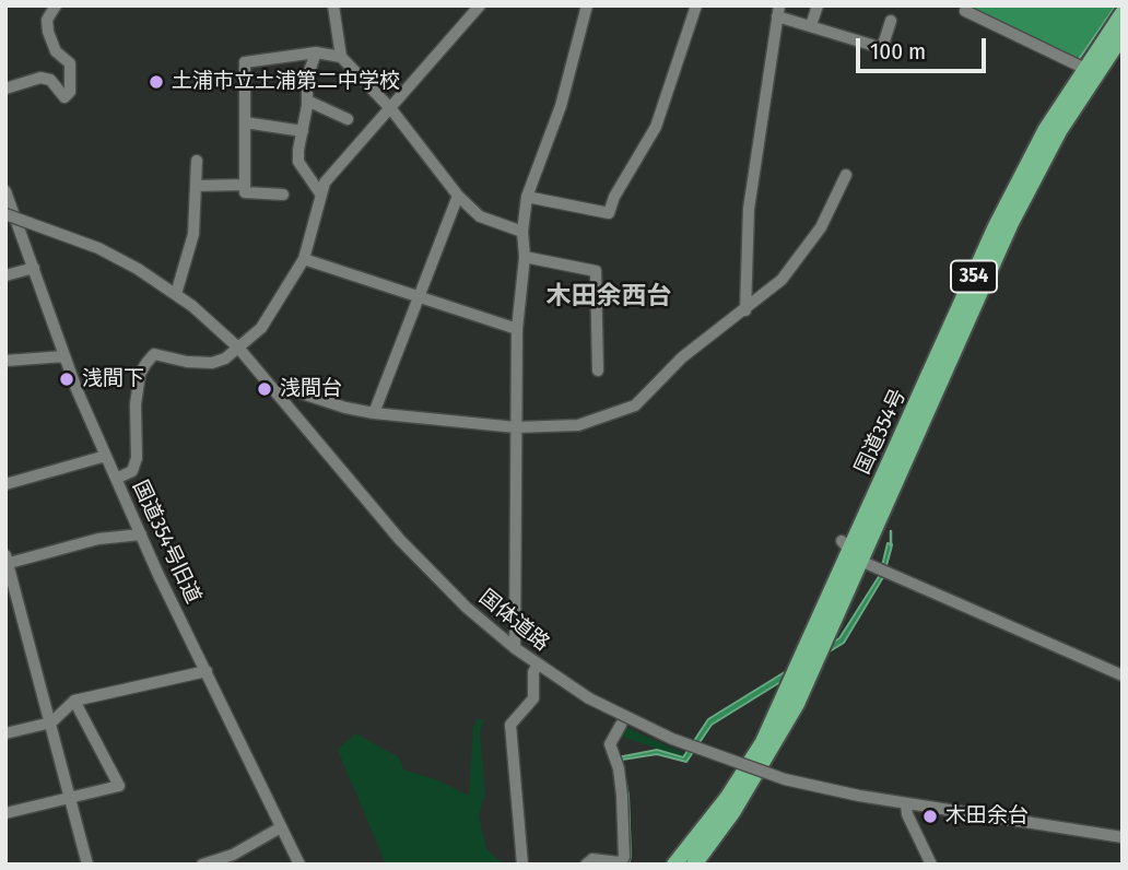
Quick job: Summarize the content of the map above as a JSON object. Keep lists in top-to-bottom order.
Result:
{
  "streets": {
    "highway": ["354", "国道354号"],
    "street": ["国道354号旧道", "国体道路"]
  },
  "districts": ["木田余西台"],
  "places": [
    "土浦市立土浦第二中学校",
    "浅間下",
    "浅間台",
    "木田余台"
  ],
  "scale_bar": "100 m"
}
